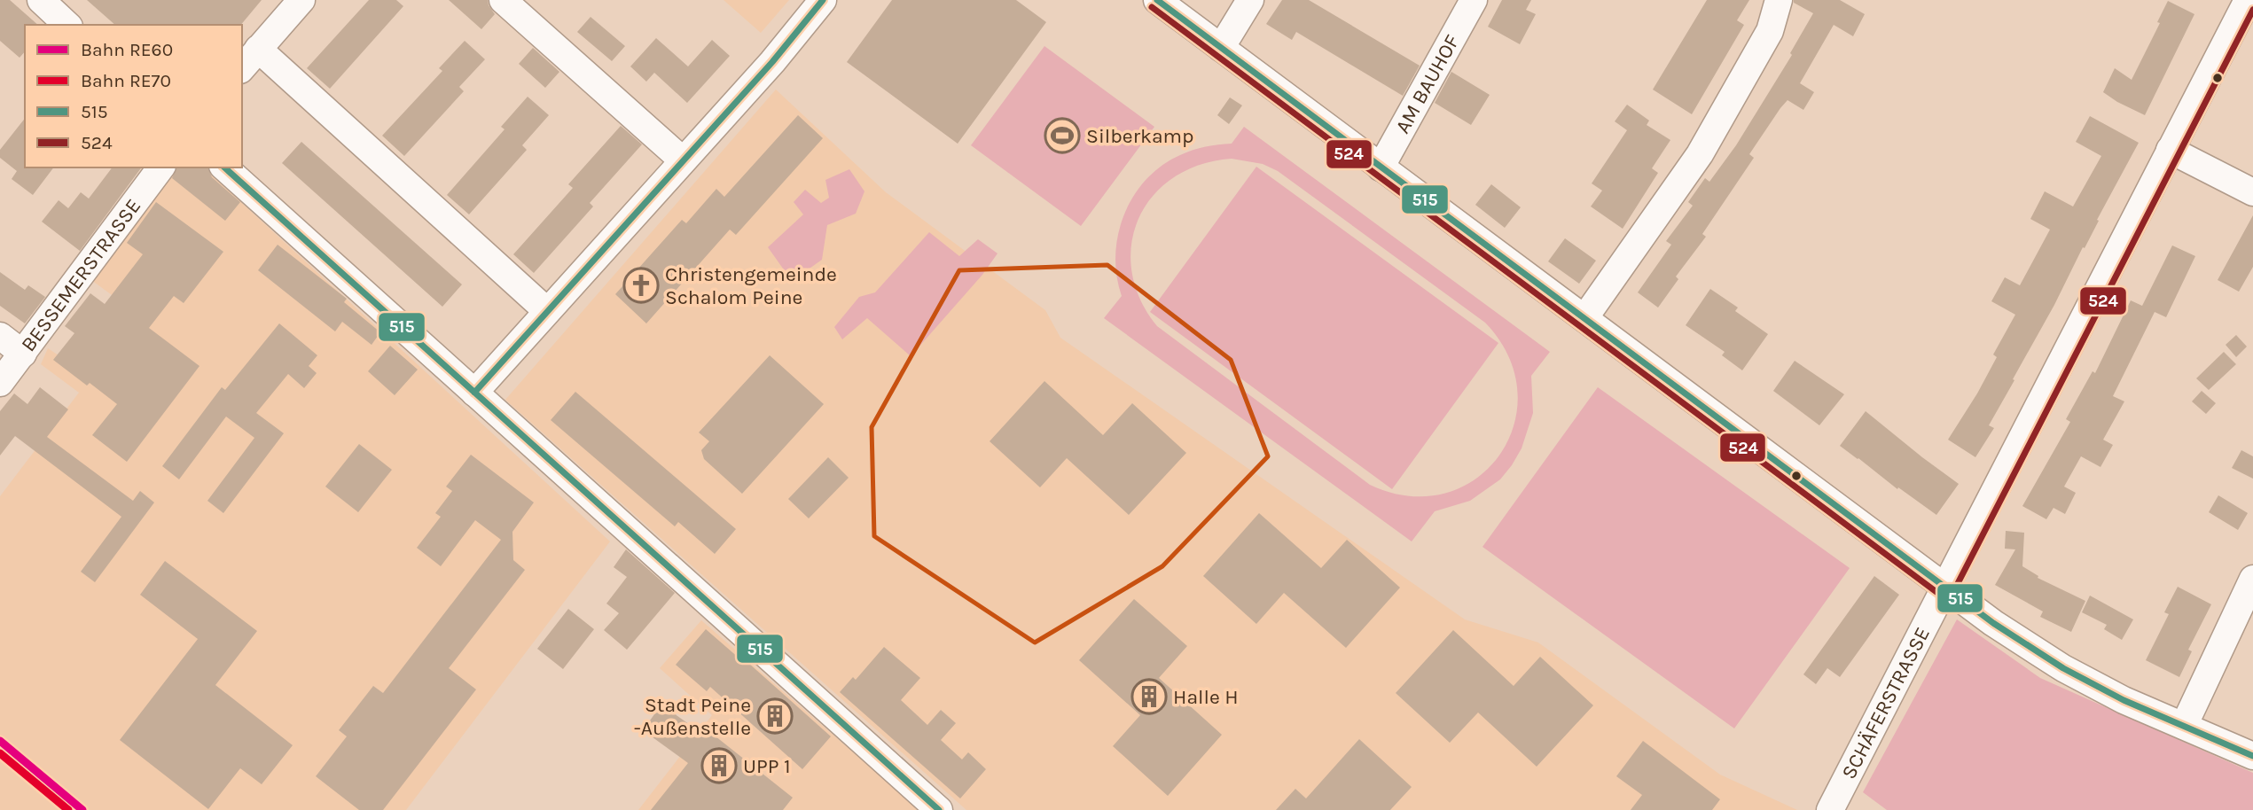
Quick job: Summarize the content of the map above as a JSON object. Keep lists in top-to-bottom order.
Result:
{
  "streets": {
    "street": ["AM BAUHOF", "BESSEMERSTRASSE", "SCHÄFERSTRASSE"]
  },
  "places": {
    "sports": ["Silberkamp"],
    "church": ["Christengemeinde Schalom Peine"],
    "building": ["Halle H", "Stadt Peine -Außenstelle", "UPP 1"]
  },
  "lines": [
    "transit line 515",
    "transit line 524",
    "rail line RE60",
    "rail line RE70"
  ],
  "legend": [
    "Bahn RE60",
    "Bahn RE70",
    "515",
    "524"
  ]
}
